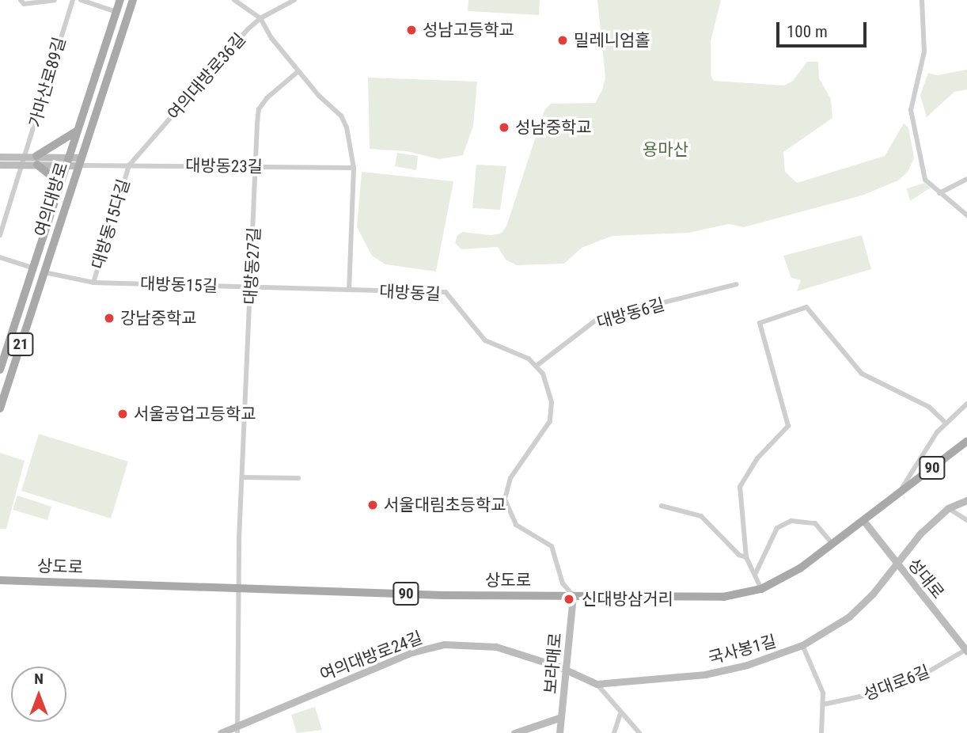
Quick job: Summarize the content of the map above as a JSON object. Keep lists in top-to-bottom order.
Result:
{
  "streets": {
    "main road": [
      "여의대방로",
      "21",
      "90",
      "상도로"
    ],
    "street": [
      "여의대방로36길",
      "가마산로89길",
      "대방동23길",
      "대방동15다길",
      "대방동27길",
      "대방동15길",
      "대방동길",
      "대방동6길",
      "성대로",
      "국사봉1길",
      "여의대방로24길",
      "보라매로",
      "성대로6길"
    ]
  },
  "crossings": [
    ["여의대방로36길", "대방동23길"],
    ["여의대방로36길", "대방동15다길"],
    ["대방동23길", "여의대방로"],
    ["대방동23길", "대방동15다길"],
    ["대방동23길", "대방동27길"],
    ["여의대방로", "대방동15길"],
    ["대방동15다길", "대방동15길"],
    ["대방동27길", "대방동15길"],
    ["대방동27길", "상도로"],
    ["대방동27길", "여의대방로24길"],
    ["대방동15길", "대방동길"],
    ["대방동길", "대방동6길"],
    ["상도로", "성대로"],
    ["상도로", "보라매로"],
    ["성대로", "성대로6길"],
    ["국사봉1길", "여의대방로24길"],
    ["국사봉1길", "성대로6길"],
    ["여의대방로24길", "보라매로"]
  ],
  "parks": ["용마산"],
  "places": [
    "성남고등학교",
    "밀레니엄홀",
    "성남중학교",
    "강남중학교",
    "서울공업고등학교",
    "서울대림초등학교",
    "신대방삼거리"
  ],
  "scale_bar": "100 m",
  "north": "top"
}
